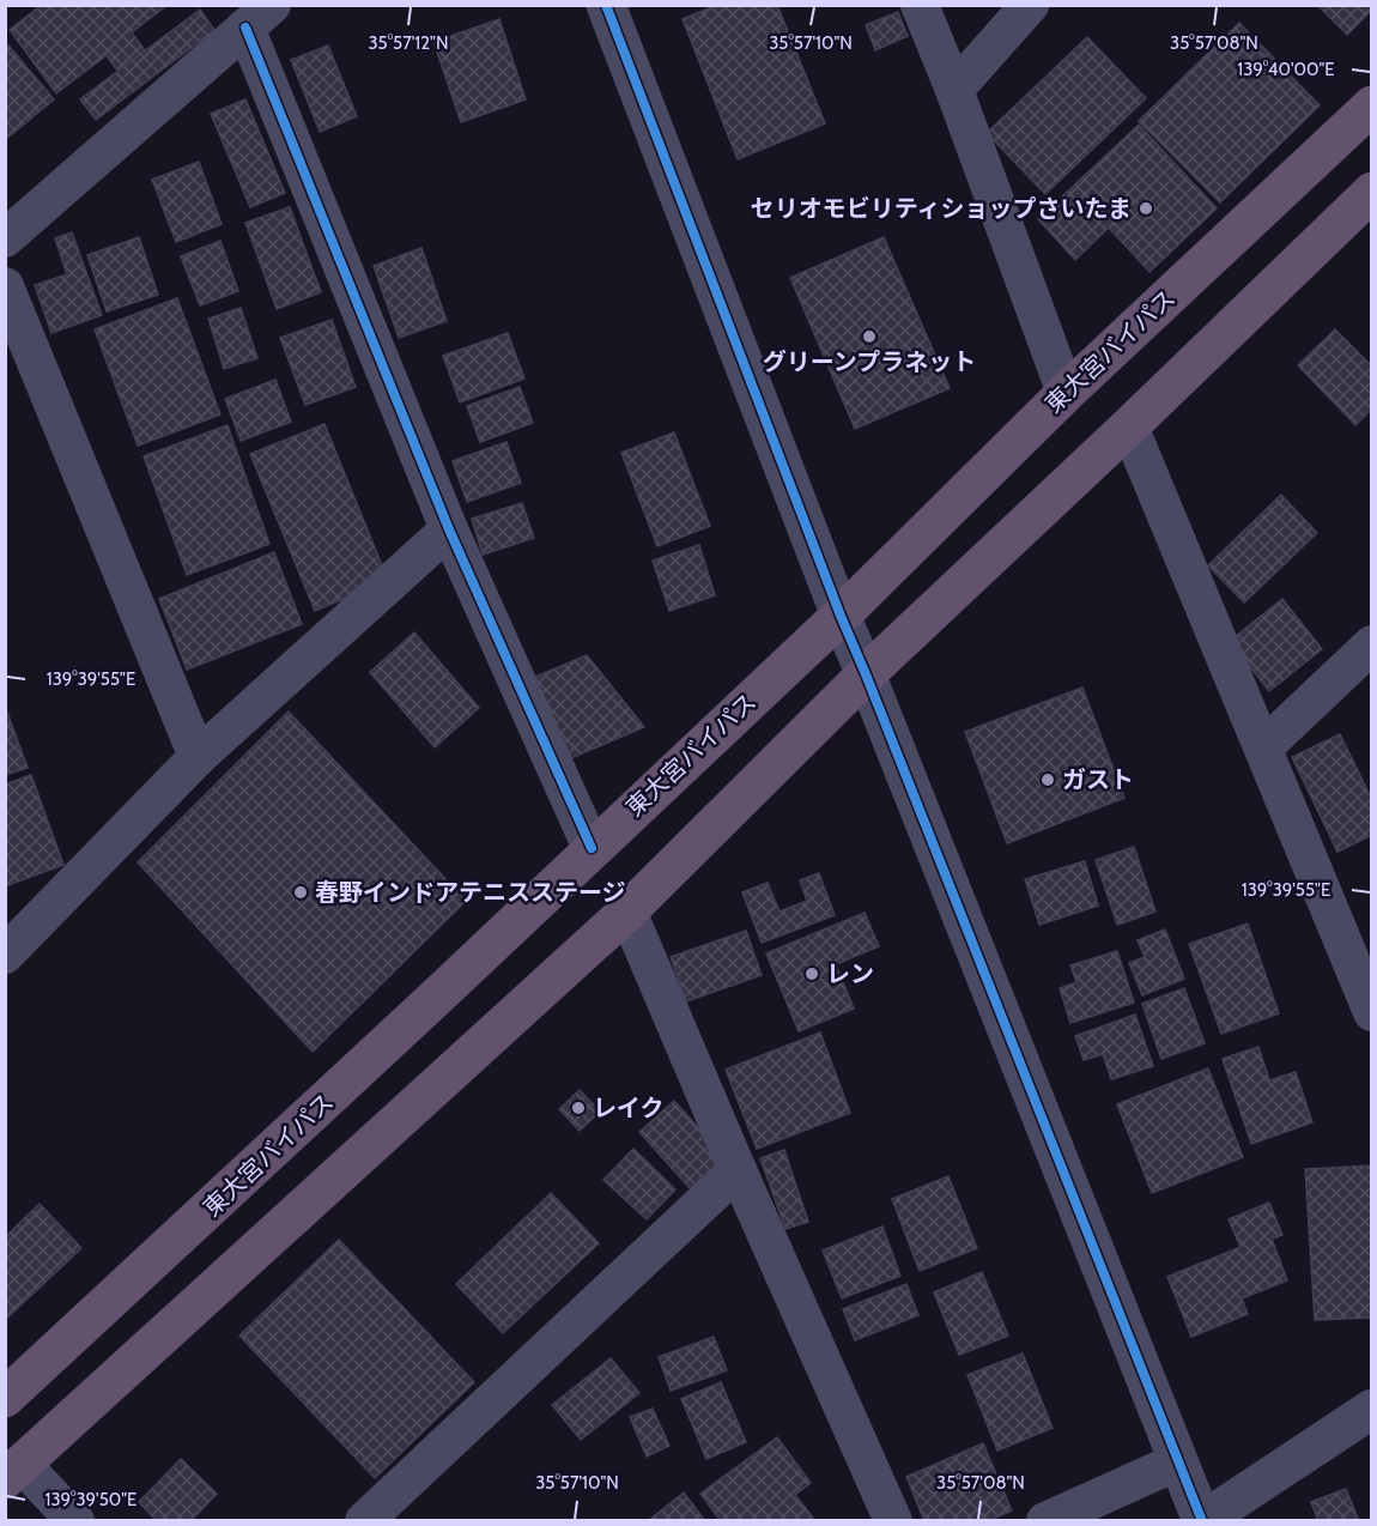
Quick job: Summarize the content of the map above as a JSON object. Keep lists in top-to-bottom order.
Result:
{
  "streets": {
    "highway": ["東大宮バイパス"]
  },
  "places": [
    "セリオモビリティショップさいたま",
    "グリーンプラネット",
    "ガスト",
    "春野インドアテニスステージ",
    "レン",
    "レイク"
  ],
  "coordinates": [
    "35°57'10\"N",
    "35°57'12\"N",
    "35°57'08\"N",
    "139°40'00\"E",
    "139°39'55\"E",
    "139°39'50\"E"
  ]
}
